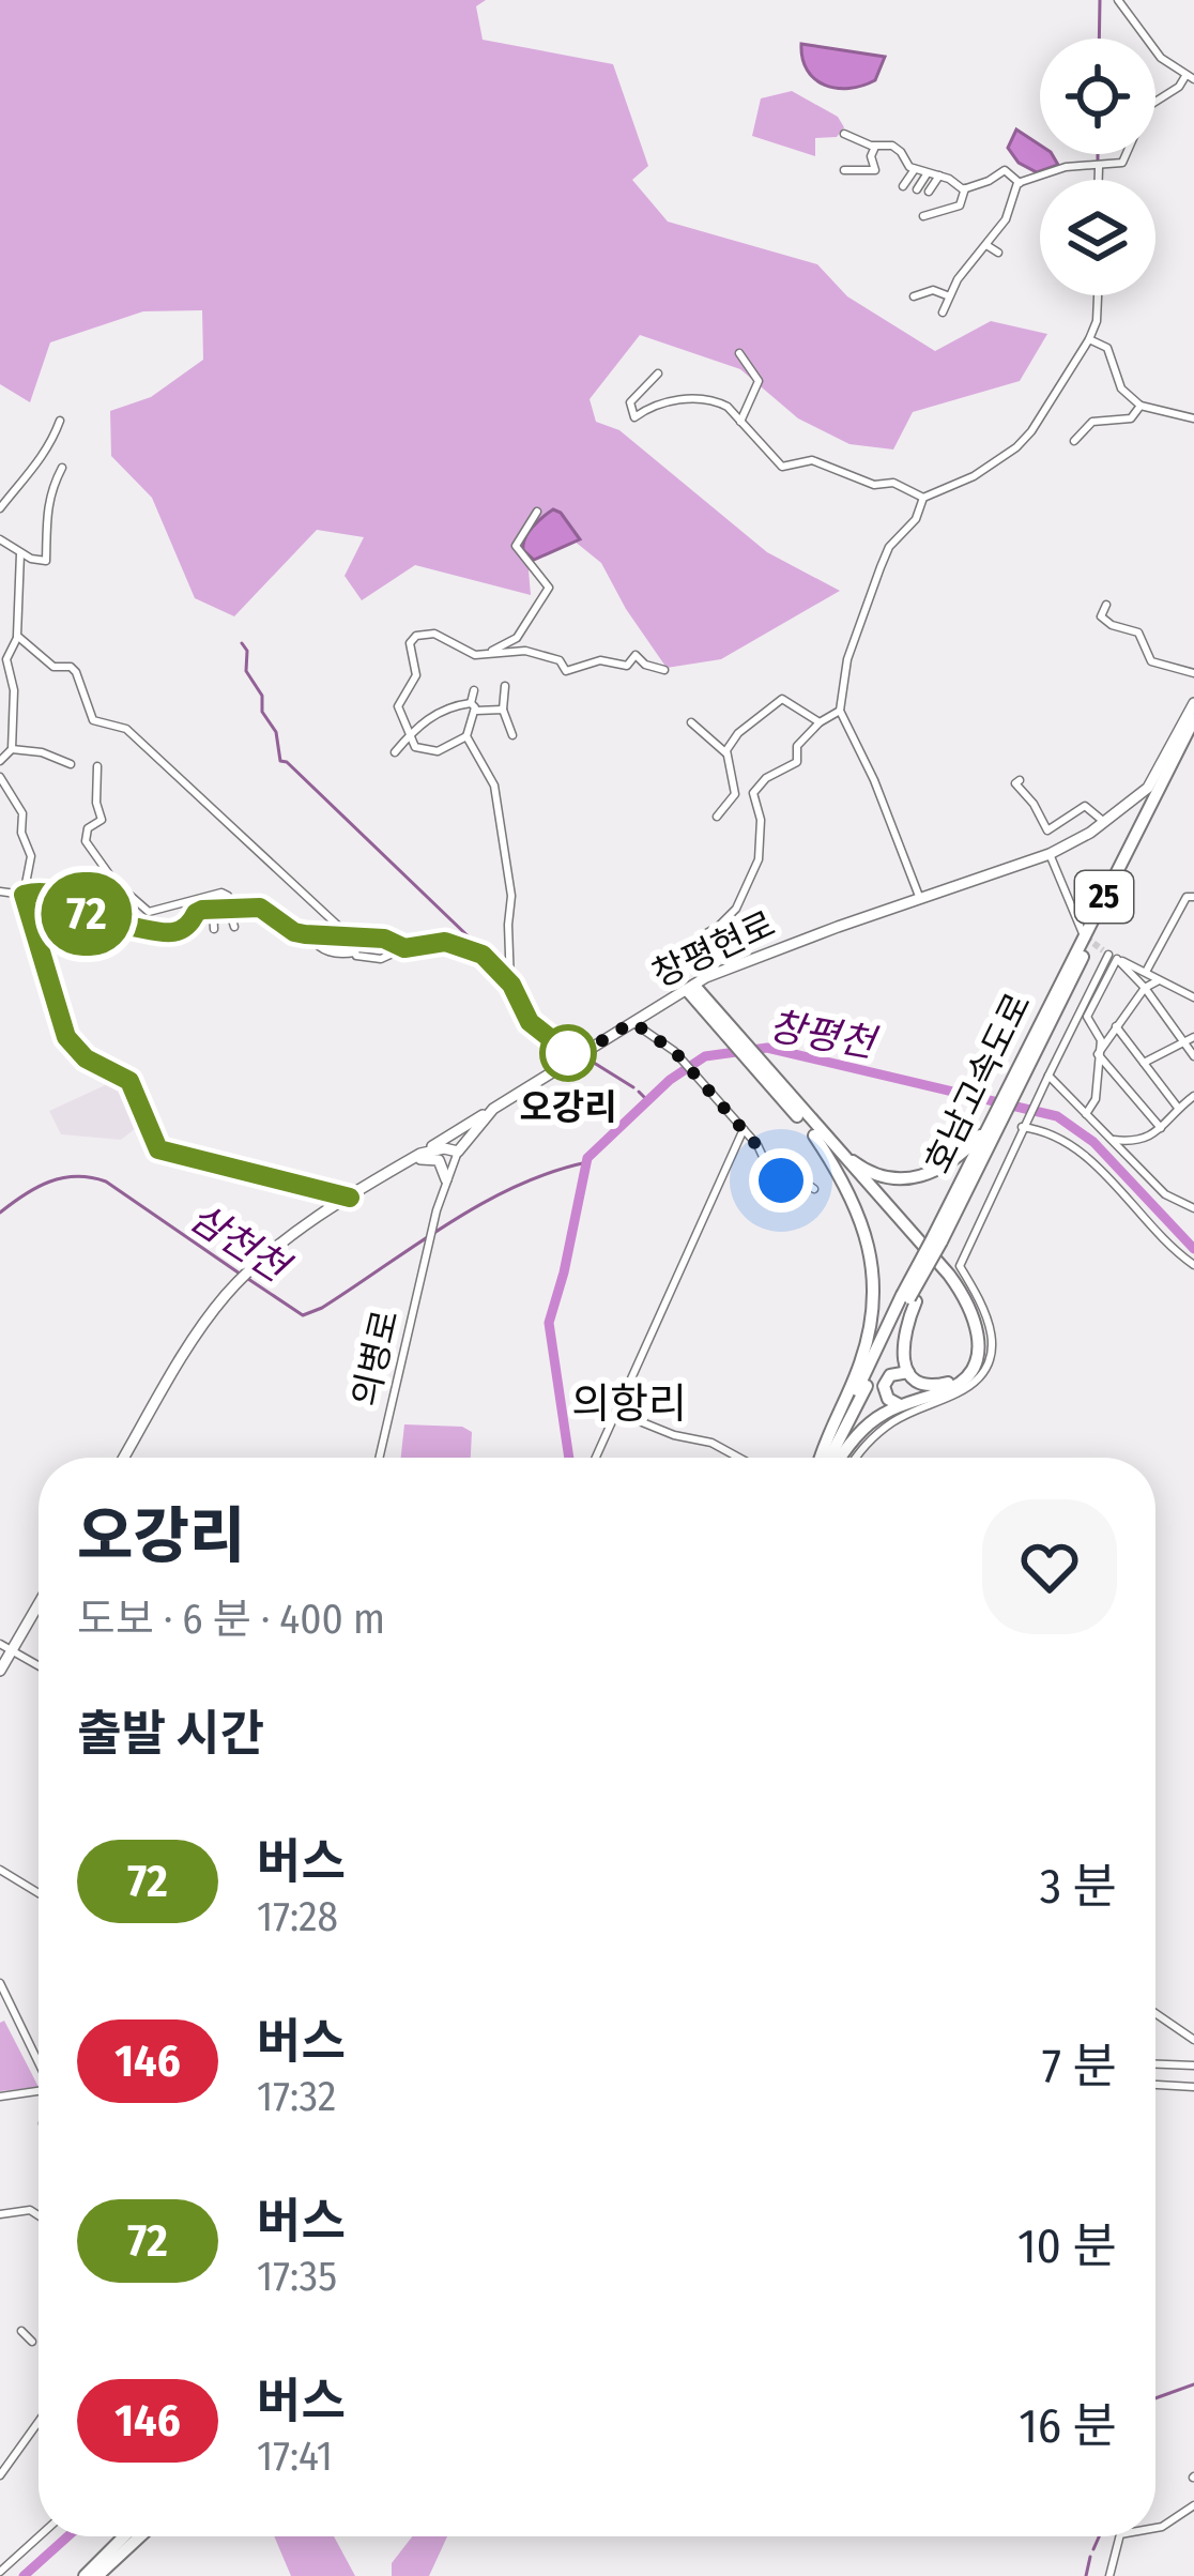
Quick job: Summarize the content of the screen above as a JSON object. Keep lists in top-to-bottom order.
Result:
{
  "streets": {
    "highway": ["25", "호남고속도로"],
    "main road": ["창평현로"],
    "street": ["의병로"]
  },
  "districts": ["의항리"],
  "water": ["창평천", "삼천천"],
  "places": ["오강리"],
  "lines": ["bus line 72"],
  "page": {
    "on_map": "72",
    "heading": [
      ["오강리", "도보 · 6 분 · 400 m"],
      "출발 시간"
    ],
    "list": [
      {
        "mark": "72",
        "name": "버스",
        "note": "17:28",
        "value": "3 분"
      },
      {
        "mark": "146",
        "name": "버스",
        "note": "17:32",
        "value": "7 분"
      },
      {
        "mark": "72",
        "name": "버스",
        "note": "17:35",
        "value": "10 분"
      },
      {
        "mark": "146",
        "name": "버스",
        "note": "17:41",
        "value": "16 분"
      }
    ]
  }
}
